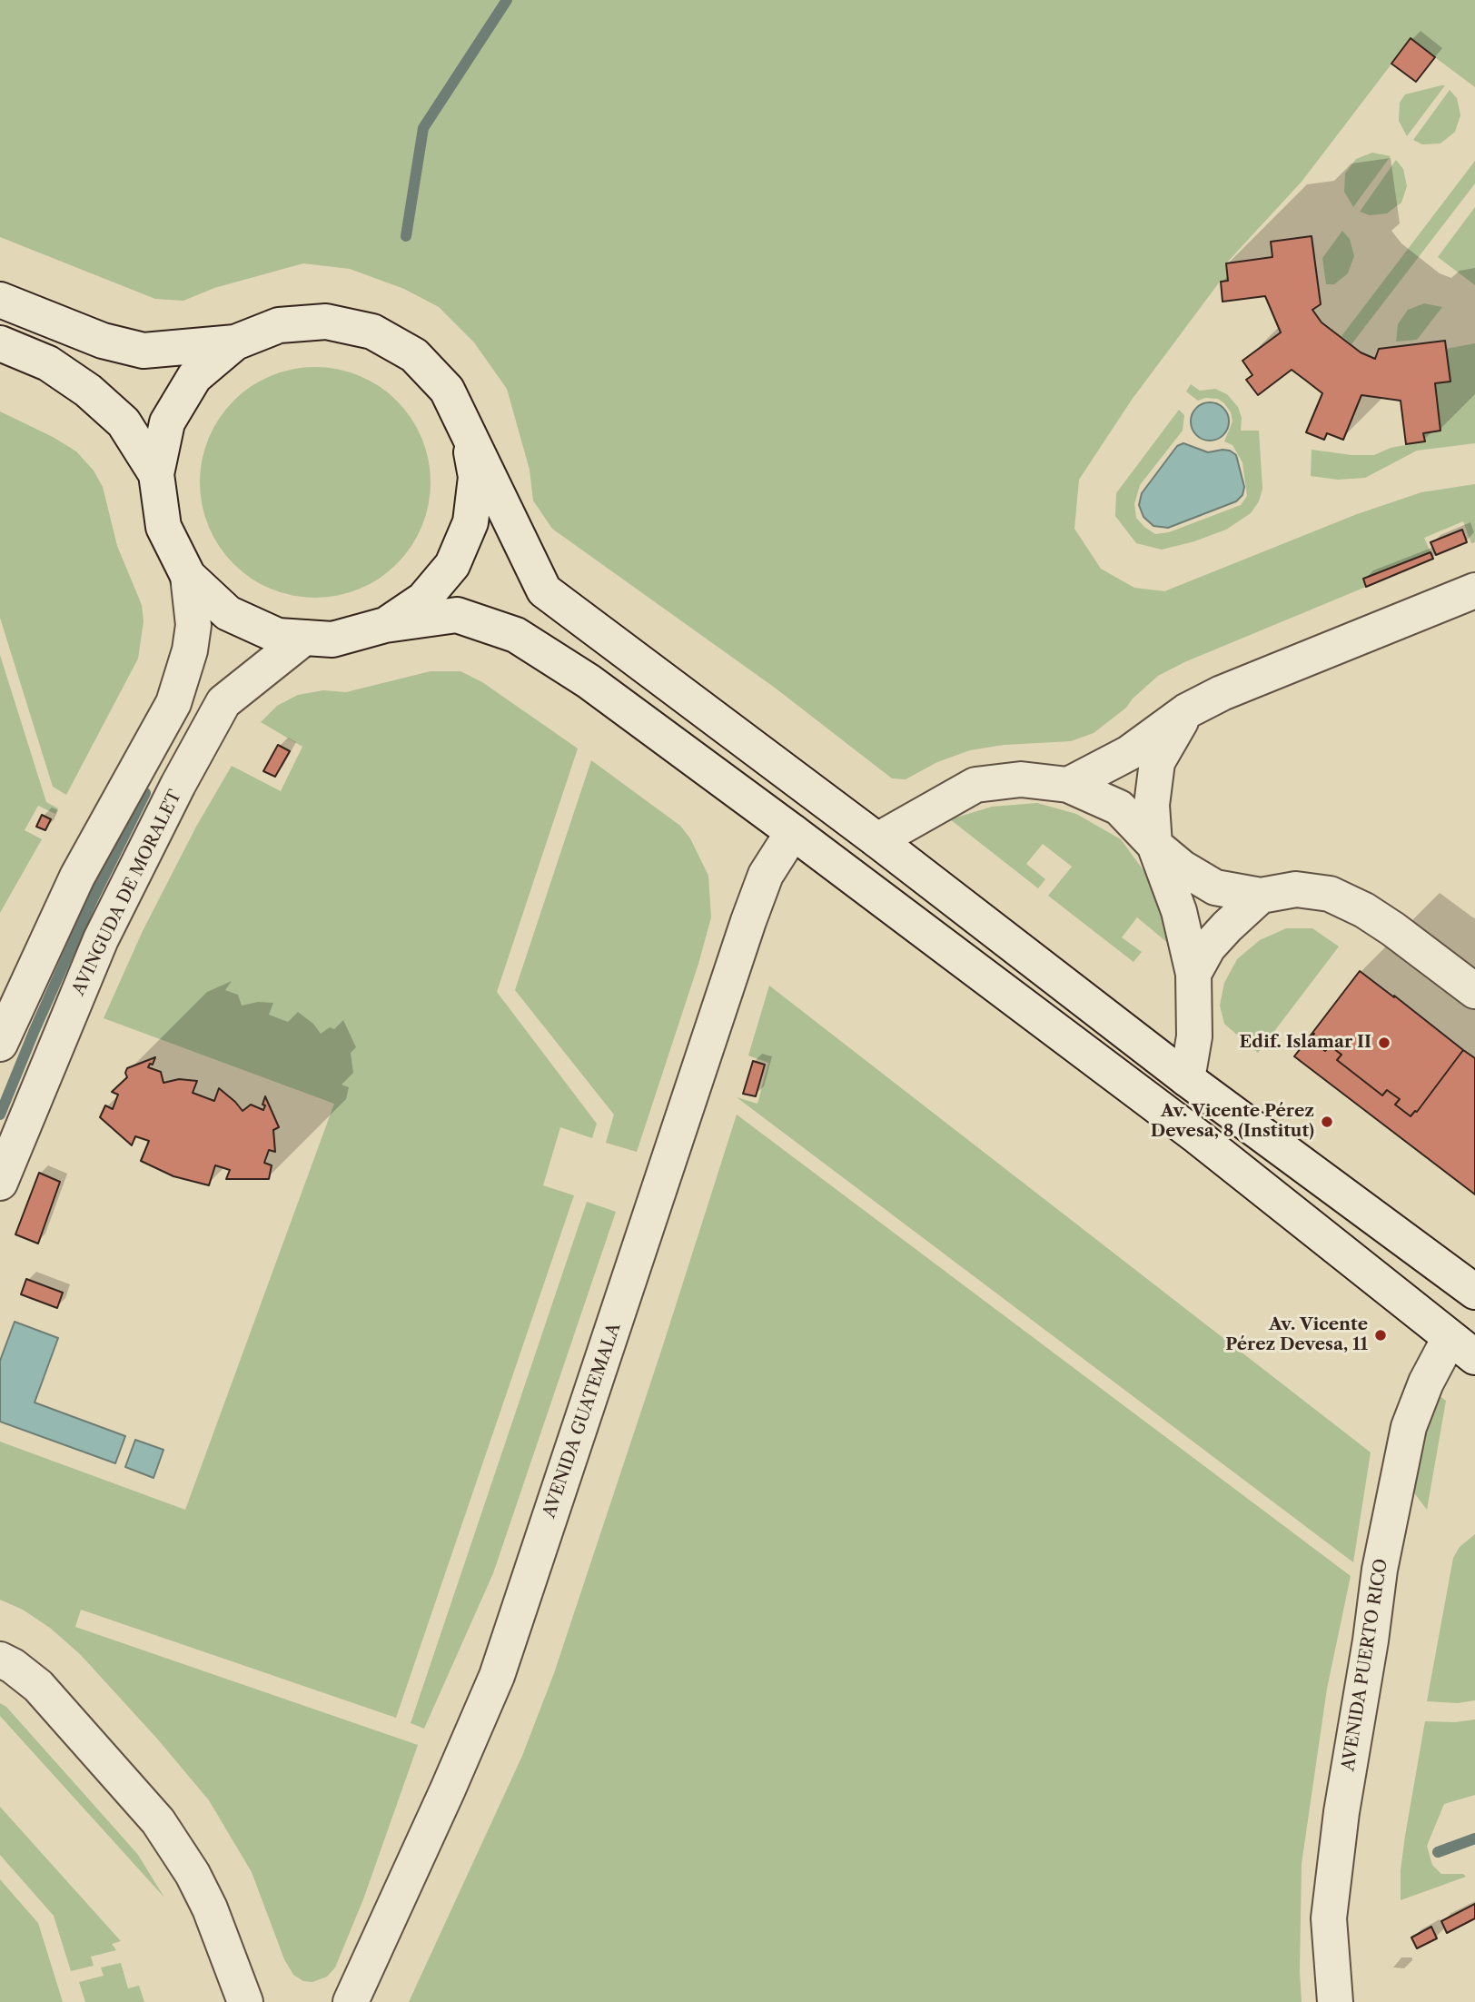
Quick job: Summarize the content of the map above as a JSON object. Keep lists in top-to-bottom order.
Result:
{
  "streets": {
    "street": ["AVINGUDA DE MORALET", "AVENIDA GUATEMALA", "AVENIDA PUERTO RICO"]
  },
  "places": ["Edif. Islamar II", "Av. Vicente Pérez Devesa, 8 (Institut)", "Av. Vicente Pérez Devesa, 11"]
}
